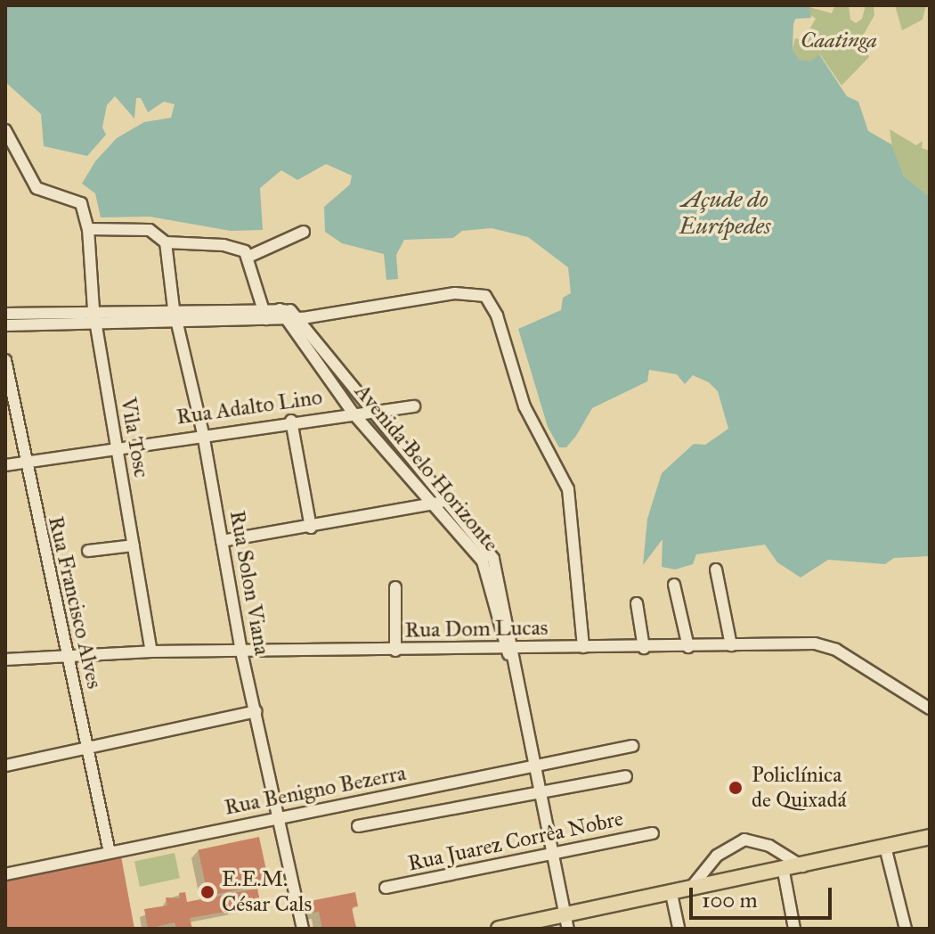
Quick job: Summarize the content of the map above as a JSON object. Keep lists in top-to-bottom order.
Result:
{
  "streets": {
    "street": [
      "Rua Adalto Lino",
      "Vila Tosc",
      "Avenida Belo Horizonte",
      "Rua Solon Viana",
      "Rua Francisco Alves",
      "Rua Dom Lucas",
      "Rua Benigno Bezerra",
      "Rua Juarez Corrêa Nobre"
    ]
  },
  "crossings": [
    ["Rua Adalto Lino", "Vila Tosc"],
    ["Rua Adalto Lino", "Avenida Belo Horizonte"],
    ["Rua Adalto Lino", "Rua Solon Viana"],
    ["Rua Adalto Lino", "Rua Francisco Alves"],
    ["Vila Tosc", "Rua Dom Lucas"],
    ["Avenida Belo Horizonte", "Rua Dom Lucas"],
    ["Avenida Belo Horizonte", "Rua Benigno Bezerra"],
    ["Avenida Belo Horizonte", "Rua Juarez Corrêa Nobre"],
    ["Rua Solon Viana", "Rua Dom Lucas"],
    ["Rua Solon Viana", "Rua Benigno Bezerra"],
    ["Rua Francisco Alves", "Rua Dom Lucas"],
    ["Rua Francisco Alves", "Rua Benigno Bezerra"]
  ],
  "water": ["Açude do Eurípedes"],
  "parks": ["Caatinga"],
  "places": ["Policlínica de Quixadá", "E.E.M. César Cals"],
  "scale_bar": "100 m"
}
